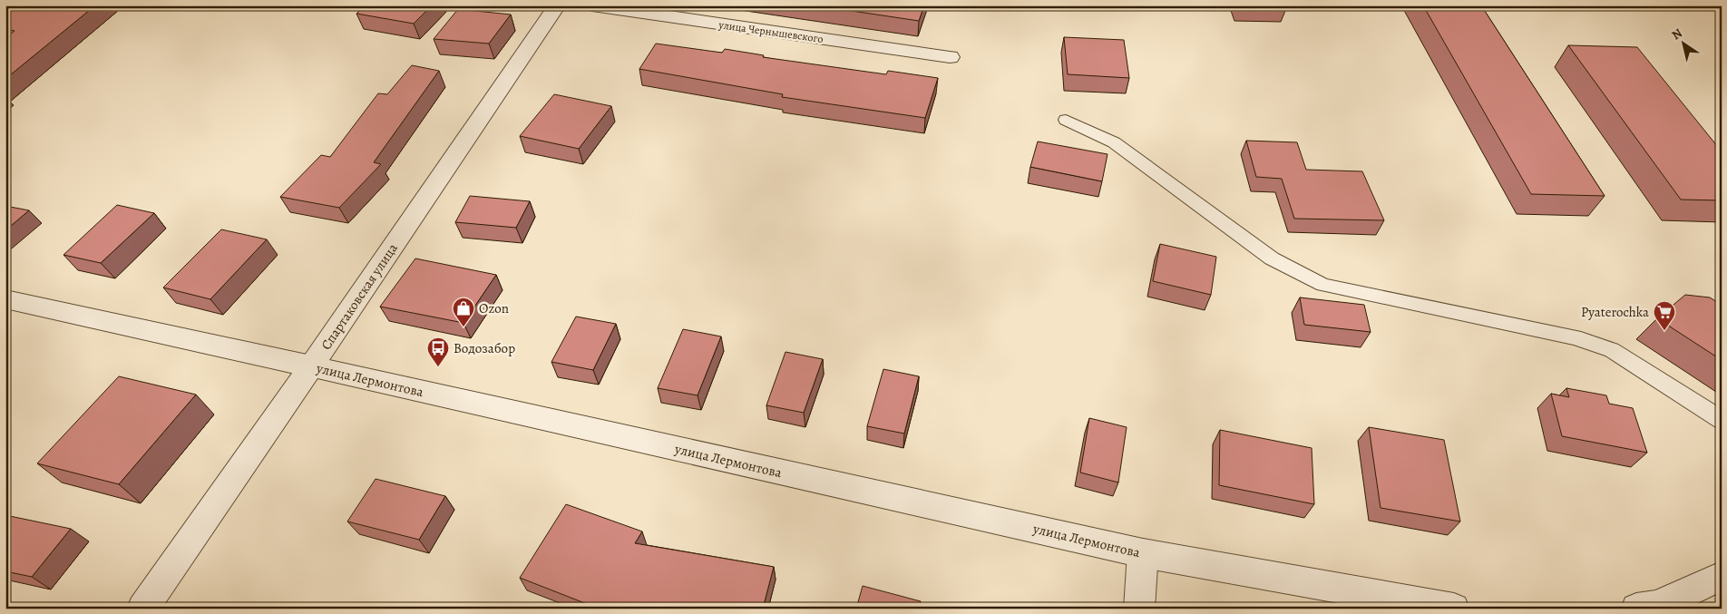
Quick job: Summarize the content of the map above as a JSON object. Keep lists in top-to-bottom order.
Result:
{
  "streets": {
    "street": ["улица Чернышевского", "Спартаковская улица", "улица Лермонтова"]
  },
  "crossings": [
    ["Спартаковская улица", "улица Лермонтова"]
  ],
  "places": {
    "shop": ["Ozon"],
    "supermarket": ["Pyaterochka"],
    "bus stop": ["Водозабор"]
  },
  "north": "top left"
}
